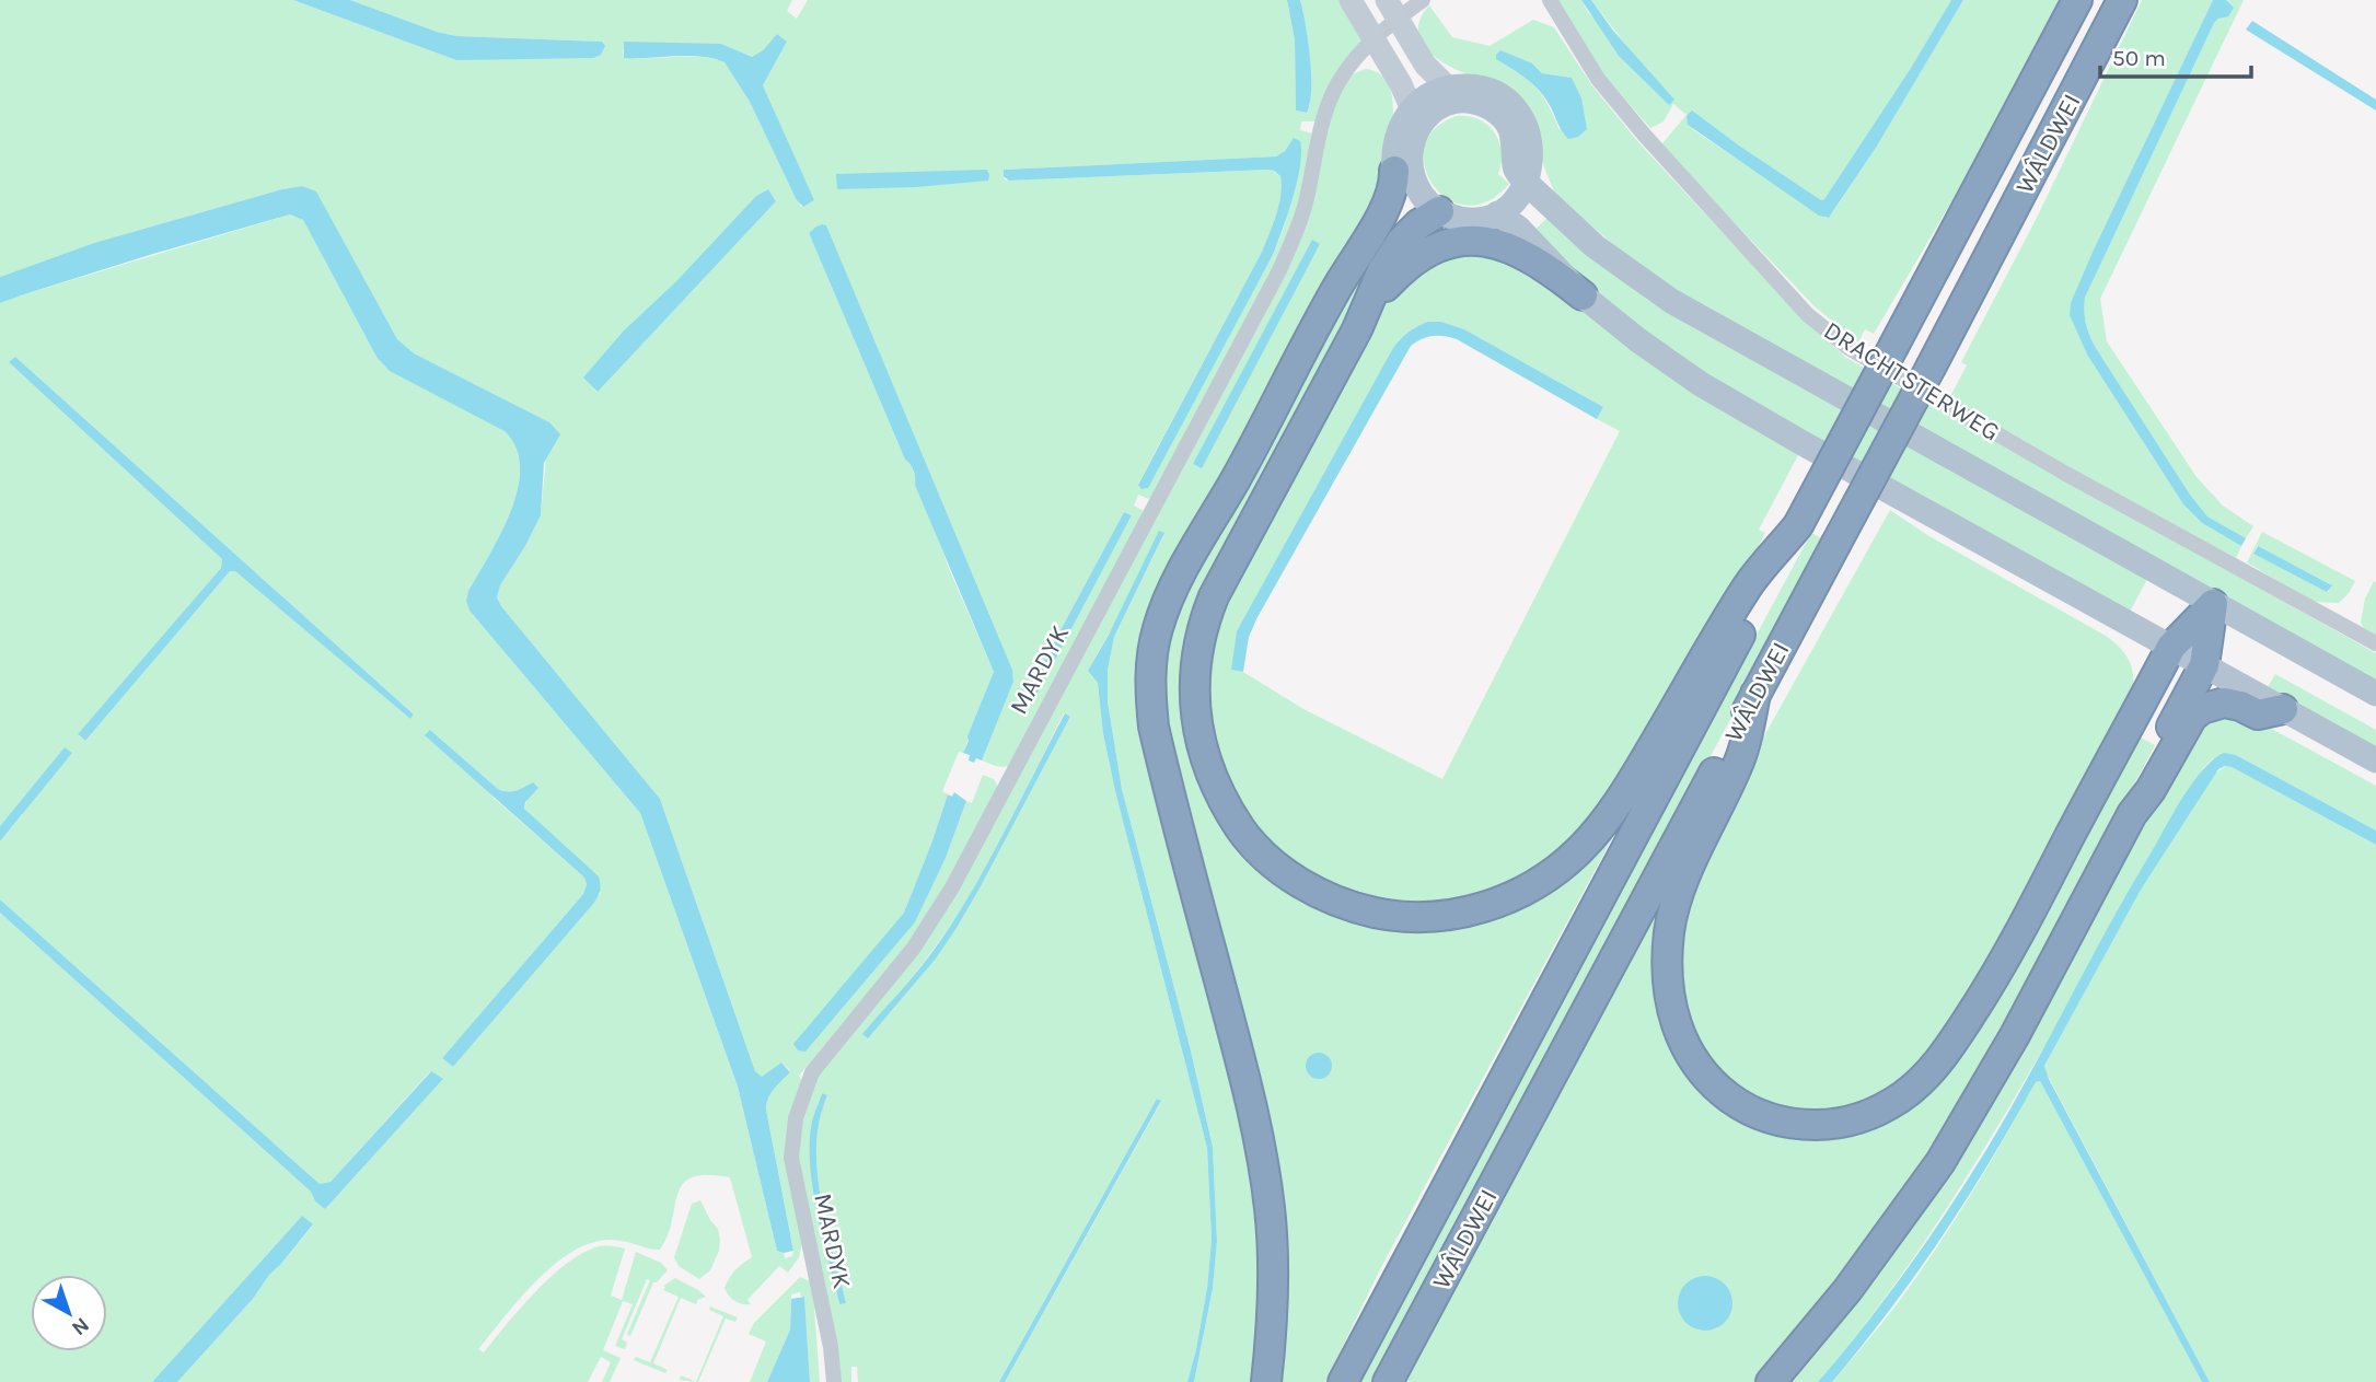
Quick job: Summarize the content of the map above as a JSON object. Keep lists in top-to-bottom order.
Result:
{
  "streets": {
    "highway": ["WÂLDWEI"],
    "main road": ["DRACHTSTERWEG"],
    "street": ["MARDYK"]
  },
  "scale_bar": "50 m",
  "north": "bottom right"
}
